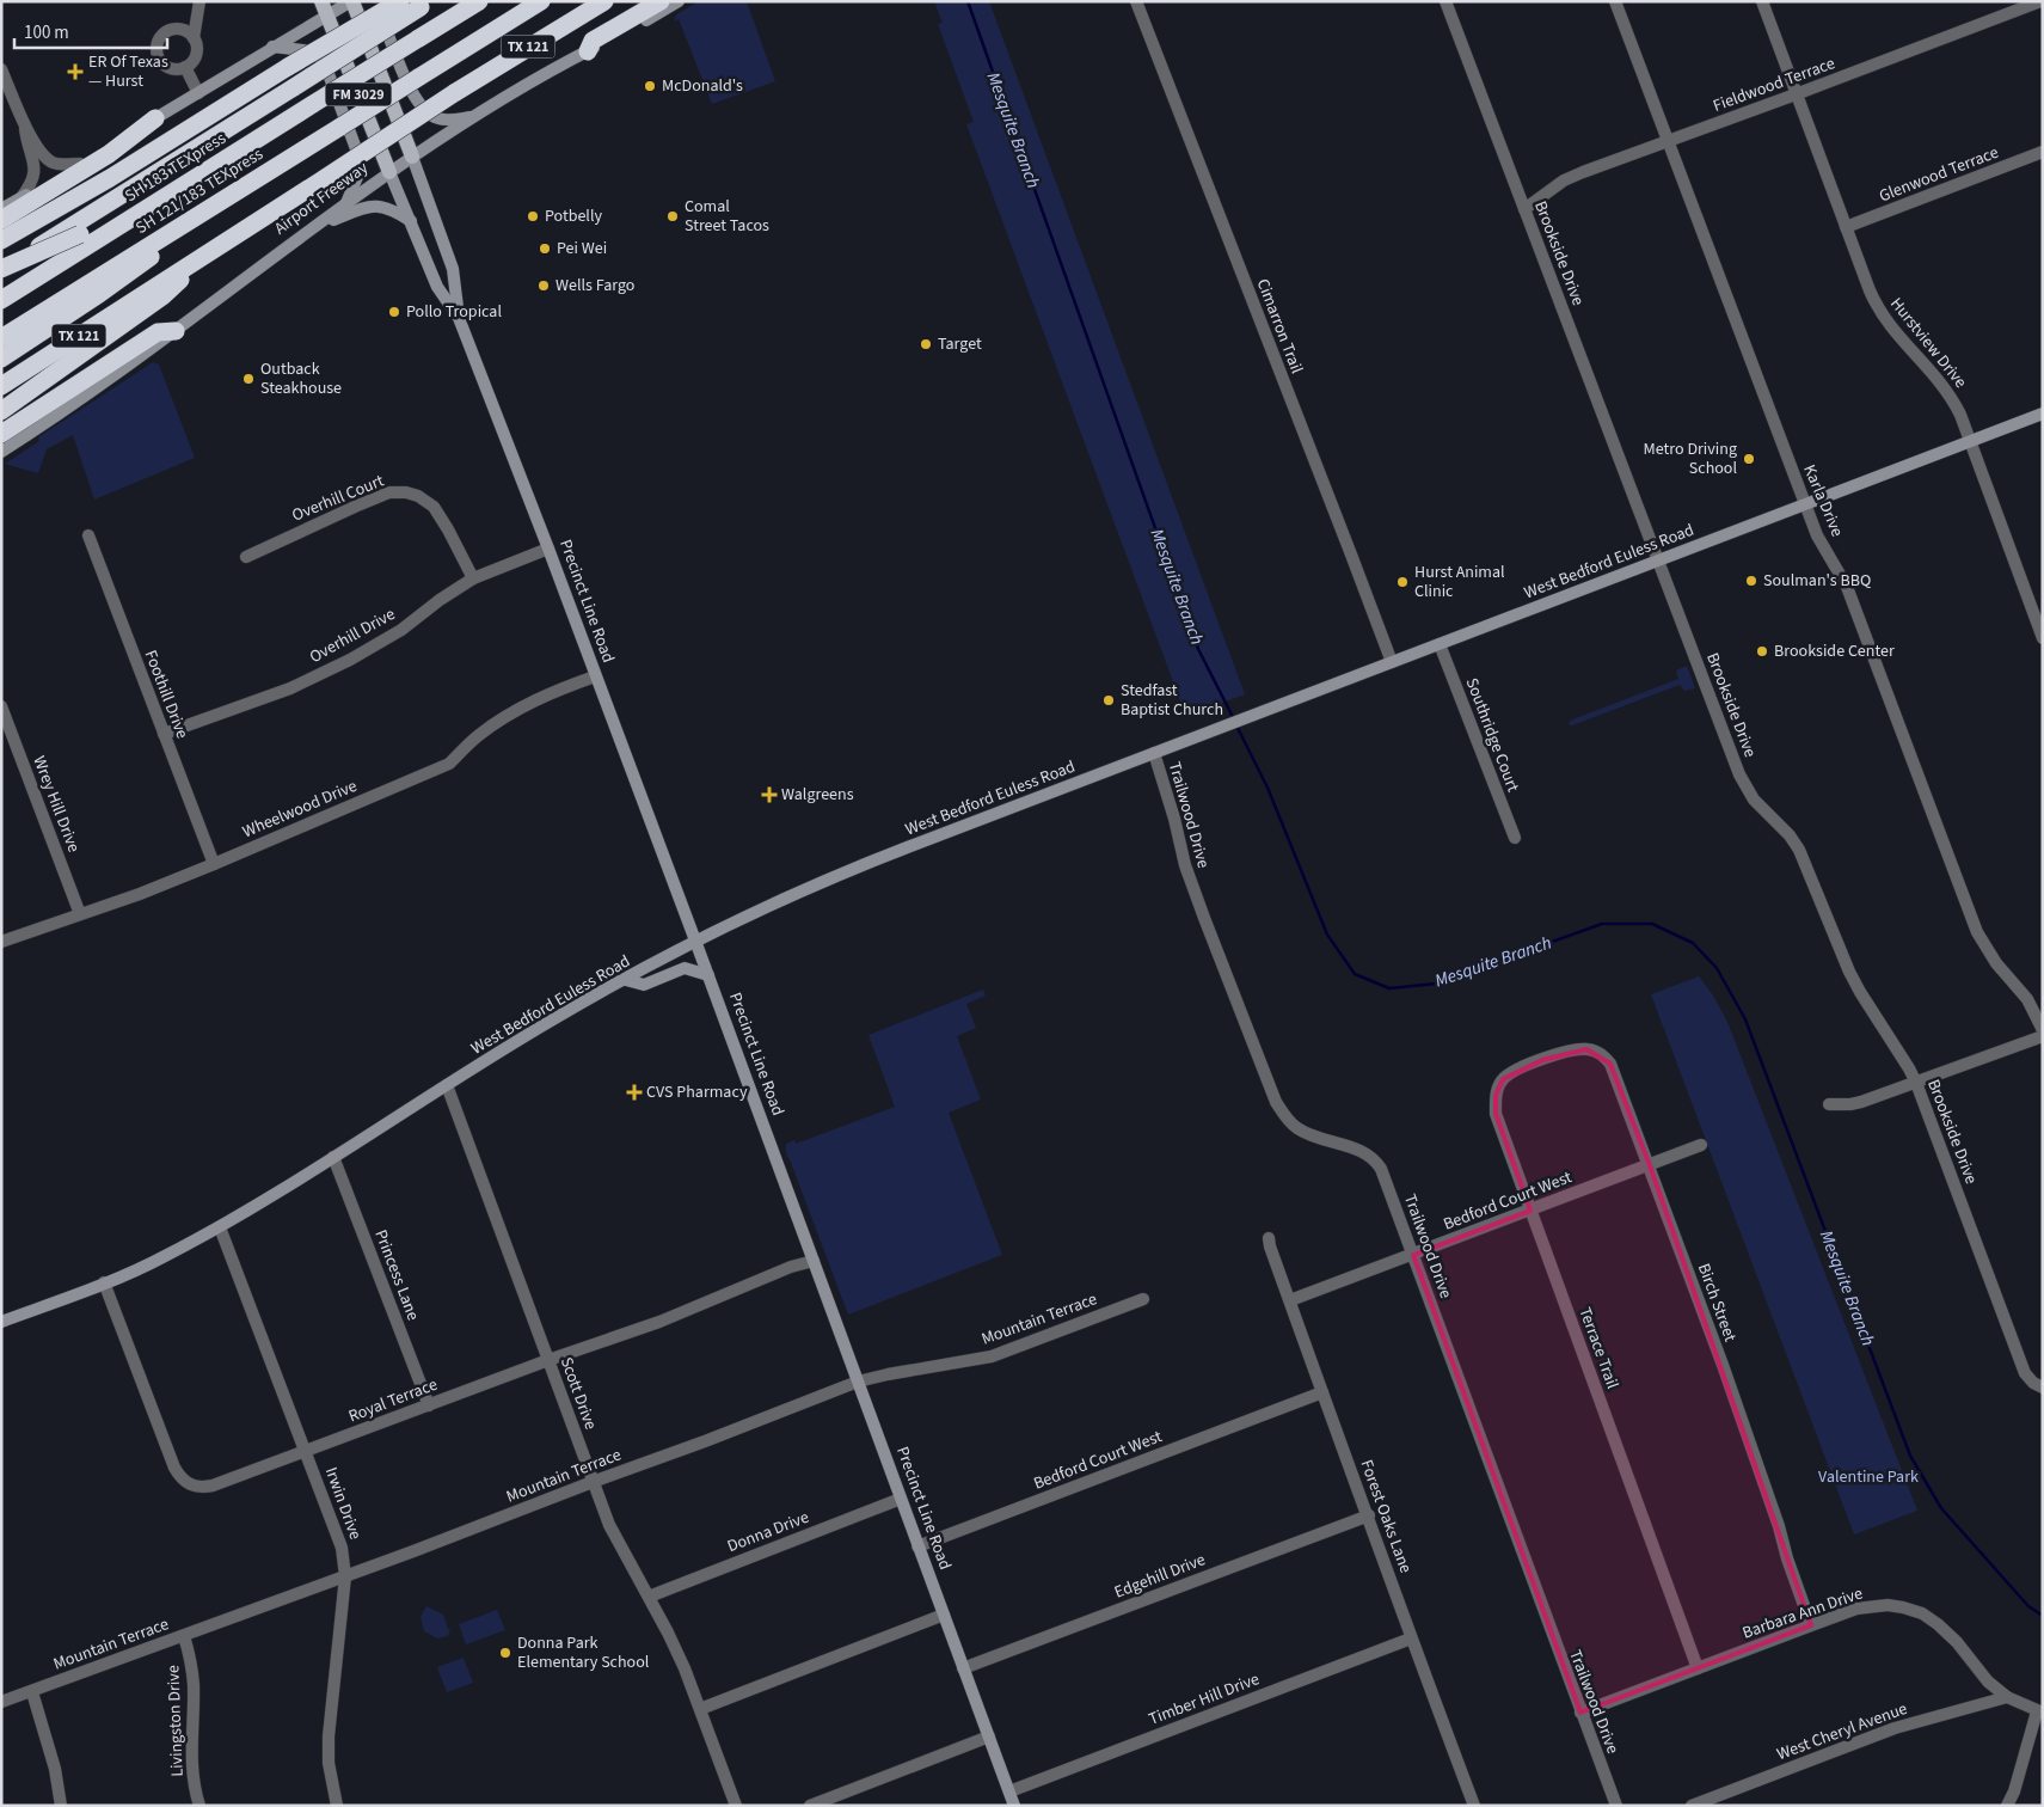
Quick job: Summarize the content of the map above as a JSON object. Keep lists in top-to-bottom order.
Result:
{
  "streets": {
    "highway": [
      "TX 121",
      "SH 183 TEXpress",
      "SH 121/183 TEXpress",
      "Airport Freeway"
    ],
    "main road": ["FM 3029", "West Bedford Euless Road", "Precinct Line Road"],
    "street": [
      "Fieldwood Terrace",
      "Glenwood Terrace",
      "Brookside Drive",
      "Cimarron Trail",
      "Hurstview Drive",
      "Overhill Court",
      "Karla Drive",
      "Overhill Drive",
      "Foothill Drive",
      "Southridge Court",
      "Wrey Hill Drive",
      "Wheelwood Drive",
      "Trailwood Drive",
      "Bedford Court West",
      "Princess Lane",
      "Birch Street",
      "Mountain Terrace",
      "Terrace Trail",
      "Scott Drive",
      "Royal Terrace",
      "Irwin Drive",
      "Forest Oaks Lane",
      "Donna Drive",
      "Edgehill Drive",
      "Barbara Ann Drive",
      "Timber Hill Drive",
      "Livingston Drive",
      "West Cheryl Avenue"
    ]
  },
  "crossings": [
    ["Fieldwood Terrace", "Brookside Drive"],
    ["Fieldwood Terrace", "Hurstview Drive"],
    ["Fieldwood Terrace", "Karla Drive"],
    ["Glenwood Terrace", "Hurstview Drive"],
    ["Airport Freeway", "Precinct Line Road"],
    ["Brookside Drive", "West Bedford Euless Road"],
    ["Cimarron Trail", "West Bedford Euless Road"],
    ["Hurstview Drive", "West Bedford Euless Road"],
    ["Overhill Court", "Overhill Drive"],
    ["Karla Drive", "West Bedford Euless Road"],
    ["West Bedford Euless Road", "Precinct Line Road"],
    ["West Bedford Euless Road", "Southridge Court"],
    ["West Bedford Euless Road", "Trailwood Drive"],
    ["West Bedford Euless Road", "Princess Lane"],
    ["West Bedford Euless Road", "Scott Drive"],
    ["West Bedford Euless Road", "Royal Terrace"],
    ["West Bedford Euless Road", "Irwin Drive"],
    ["Precinct Line Road", "Overhill Drive"],
    ["Precinct Line Road", "Wheelwood Drive"],
    ["Precinct Line Road", "Bedford Court West"],
    ["Precinct Line Road", "Mountain Terrace"],
    ["Precinct Line Road", "Royal Terrace"],
    ["Precinct Line Road", "Donna Drive"],
    ["Precinct Line Road", "Edgehill Drive"],
    ["Precinct Line Road", "Timber Hill Drive"],
    ["Overhill Drive", "Foothill Drive"],
    ["Foothill Drive", "Wheelwood Drive"],
    ["Wrey Hill Drive", "Wheelwood Drive"],
    ["Trailwood Drive", "Bedford Court West"],
    ["Trailwood Drive", "Barbara Ann Drive"],
    ["Bedford Court West", "Birch Street"],
    ["Bedford Court West", "Terrace Trail"],
    ["Bedford Court West", "Forest Oaks Lane"],
    ["Princess Lane", "Royal Terrace"],
    ["Birch Street", "Terrace Trail"],
    ["Birch Street", "Barbara Ann Drive"],
    ["Mountain Terrace", "Scott Drive"],
    ["Mountain Terrace", "Irwin Drive"],
    ["Mountain Terrace", "Livingston Drive"],
    ["Terrace Trail", "Barbara Ann Drive"],
    ["Scott Drive", "Royal Terrace"],
    ["Scott Drive", "Donna Drive"],
    ["Royal Terrace", "Irwin Drive"],
    ["Forest Oaks Lane", "Edgehill Drive"],
    ["Forest Oaks Lane", "Timber Hill Drive"],
    ["Barbara Ann Drive", "West Cheryl Avenue"]
  ],
  "water": ["Mesquite Branch"],
  "parks": ["Valentine Park"],
  "places": {
    "health": ["ER Of Texas — Hurst", "Walgreens", "CVS Pharmacy"],
    "other": [
      "McDonald's",
      "Potbelly",
      "Comal Street Tacos",
      "Pei Wei",
      "Wells Fargo",
      "Pollo Tropical",
      "Target",
      "Outback Steakhouse",
      "Metro Driving School",
      "Soulman's BBQ",
      "Hurst Animal Clinic",
      "Brookside Center",
      "Stedfast Baptist Church",
      "Donna Park Elementary School"
    ]
  },
  "scale_bar": "100 m"
}
